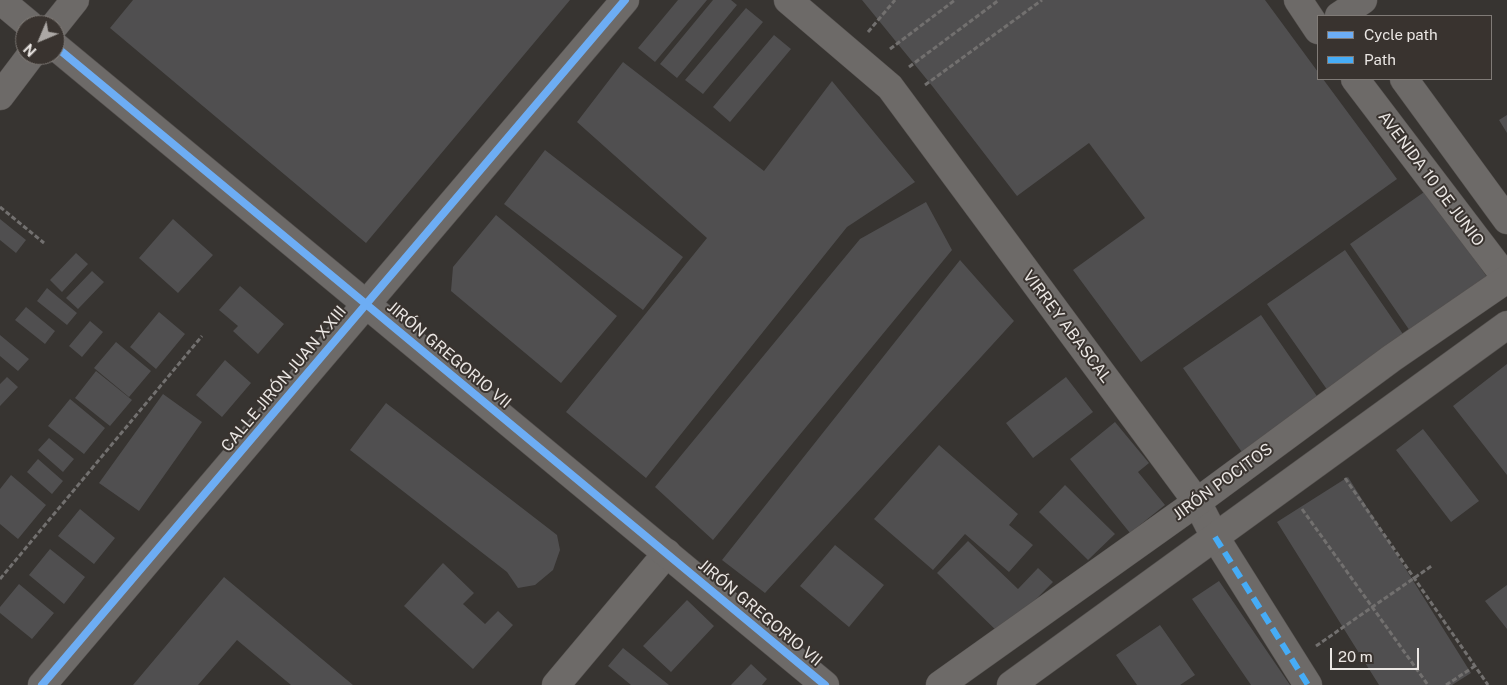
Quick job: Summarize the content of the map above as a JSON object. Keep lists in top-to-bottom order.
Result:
{
  "streets": {
    "street": [
      "AVENIDA 10 DE JUNIO",
      "VIRREY ABASCAL",
      "JIRÓN GREGORIO VII",
      "CALLE JIRÓN JUAN XXIII",
      "JIRÓN POCITOS"
    ]
  },
  "crossings": [
    ["AVENIDA 10 DE JUNIO", "JIRÓN POCITOS"],
    ["VIRREY ABASCAL", "JIRÓN POCITOS"],
    ["JIRÓN GREGORIO VII", "CALLE JIRÓN JUAN XXIII"]
  ],
  "legend": ["Cycle path", "Path"],
  "scale_bar": "20 m",
  "north": "bottom left"
}
